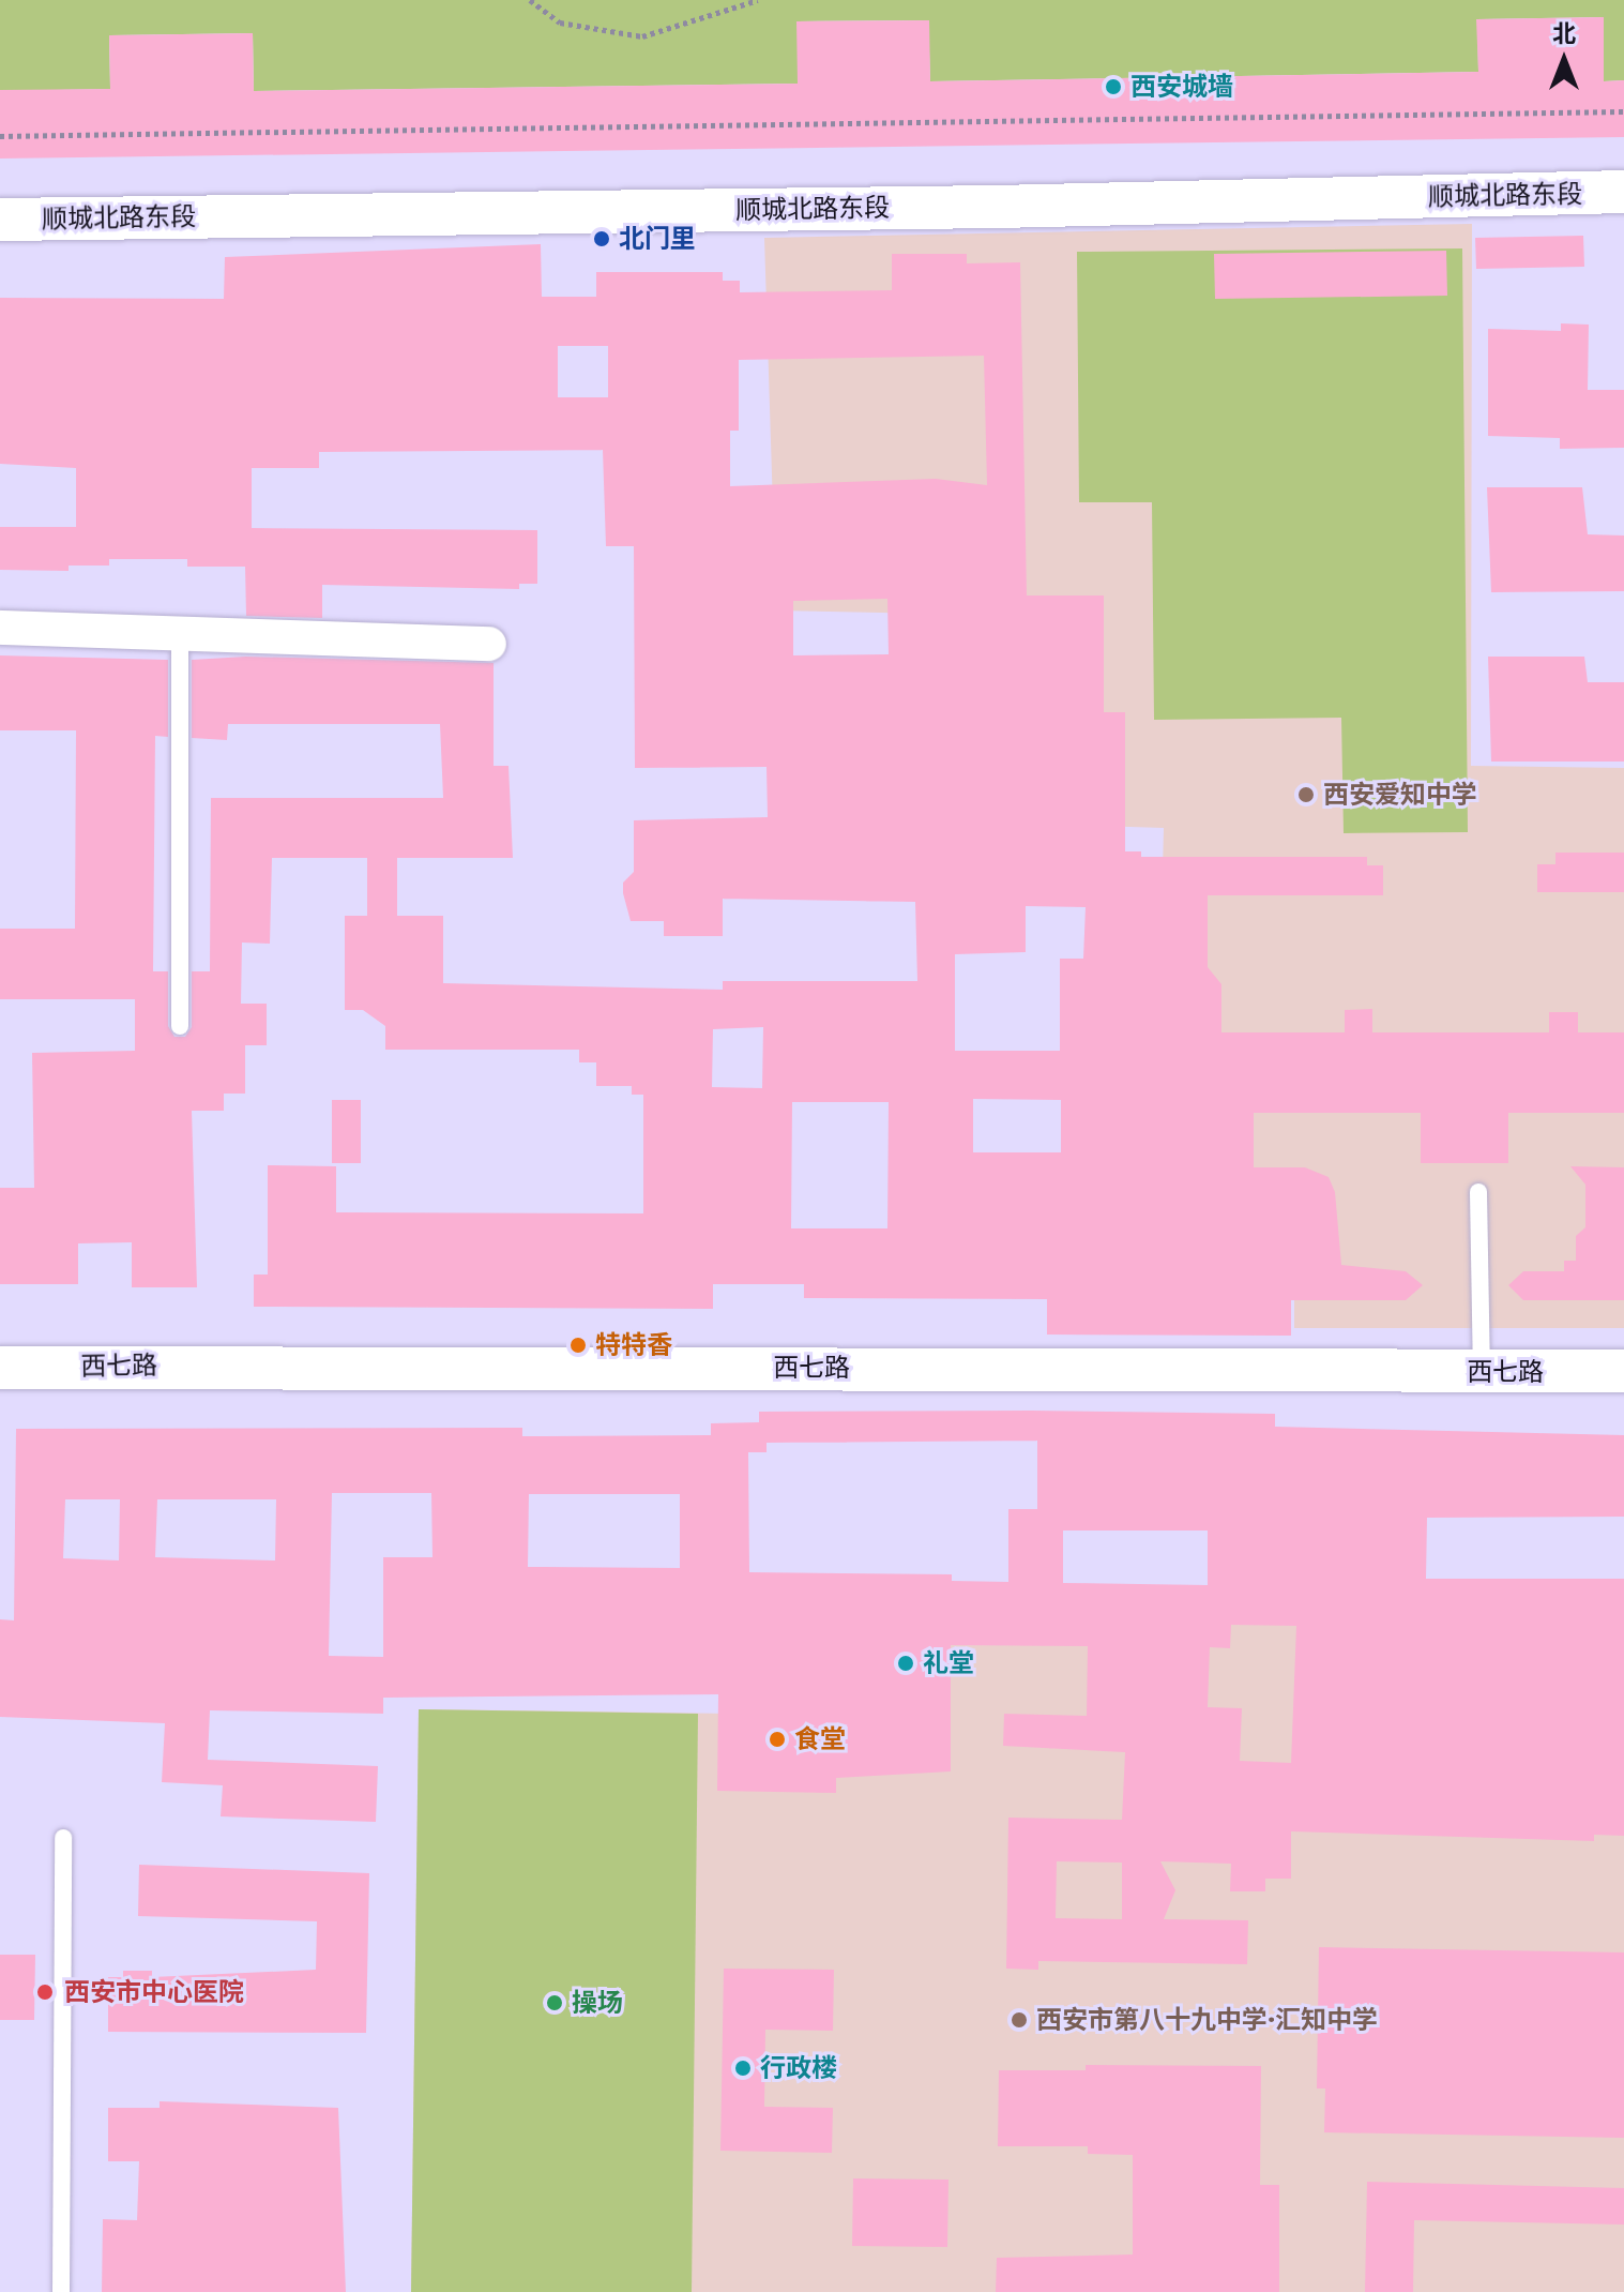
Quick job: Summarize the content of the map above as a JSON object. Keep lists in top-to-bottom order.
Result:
{
  "streets": {
    "street": ["顺城北路东段", "西七路"]
  },
  "places": [
    "西安城墙",
    "北门里",
    "西安爱知中学",
    "特特香",
    "礼堂",
    "食堂",
    "西安市中心医院",
    "操场",
    "西安市第八十九中学·汇知中学",
    "行政楼"
  ],
  "north": "top"
}
